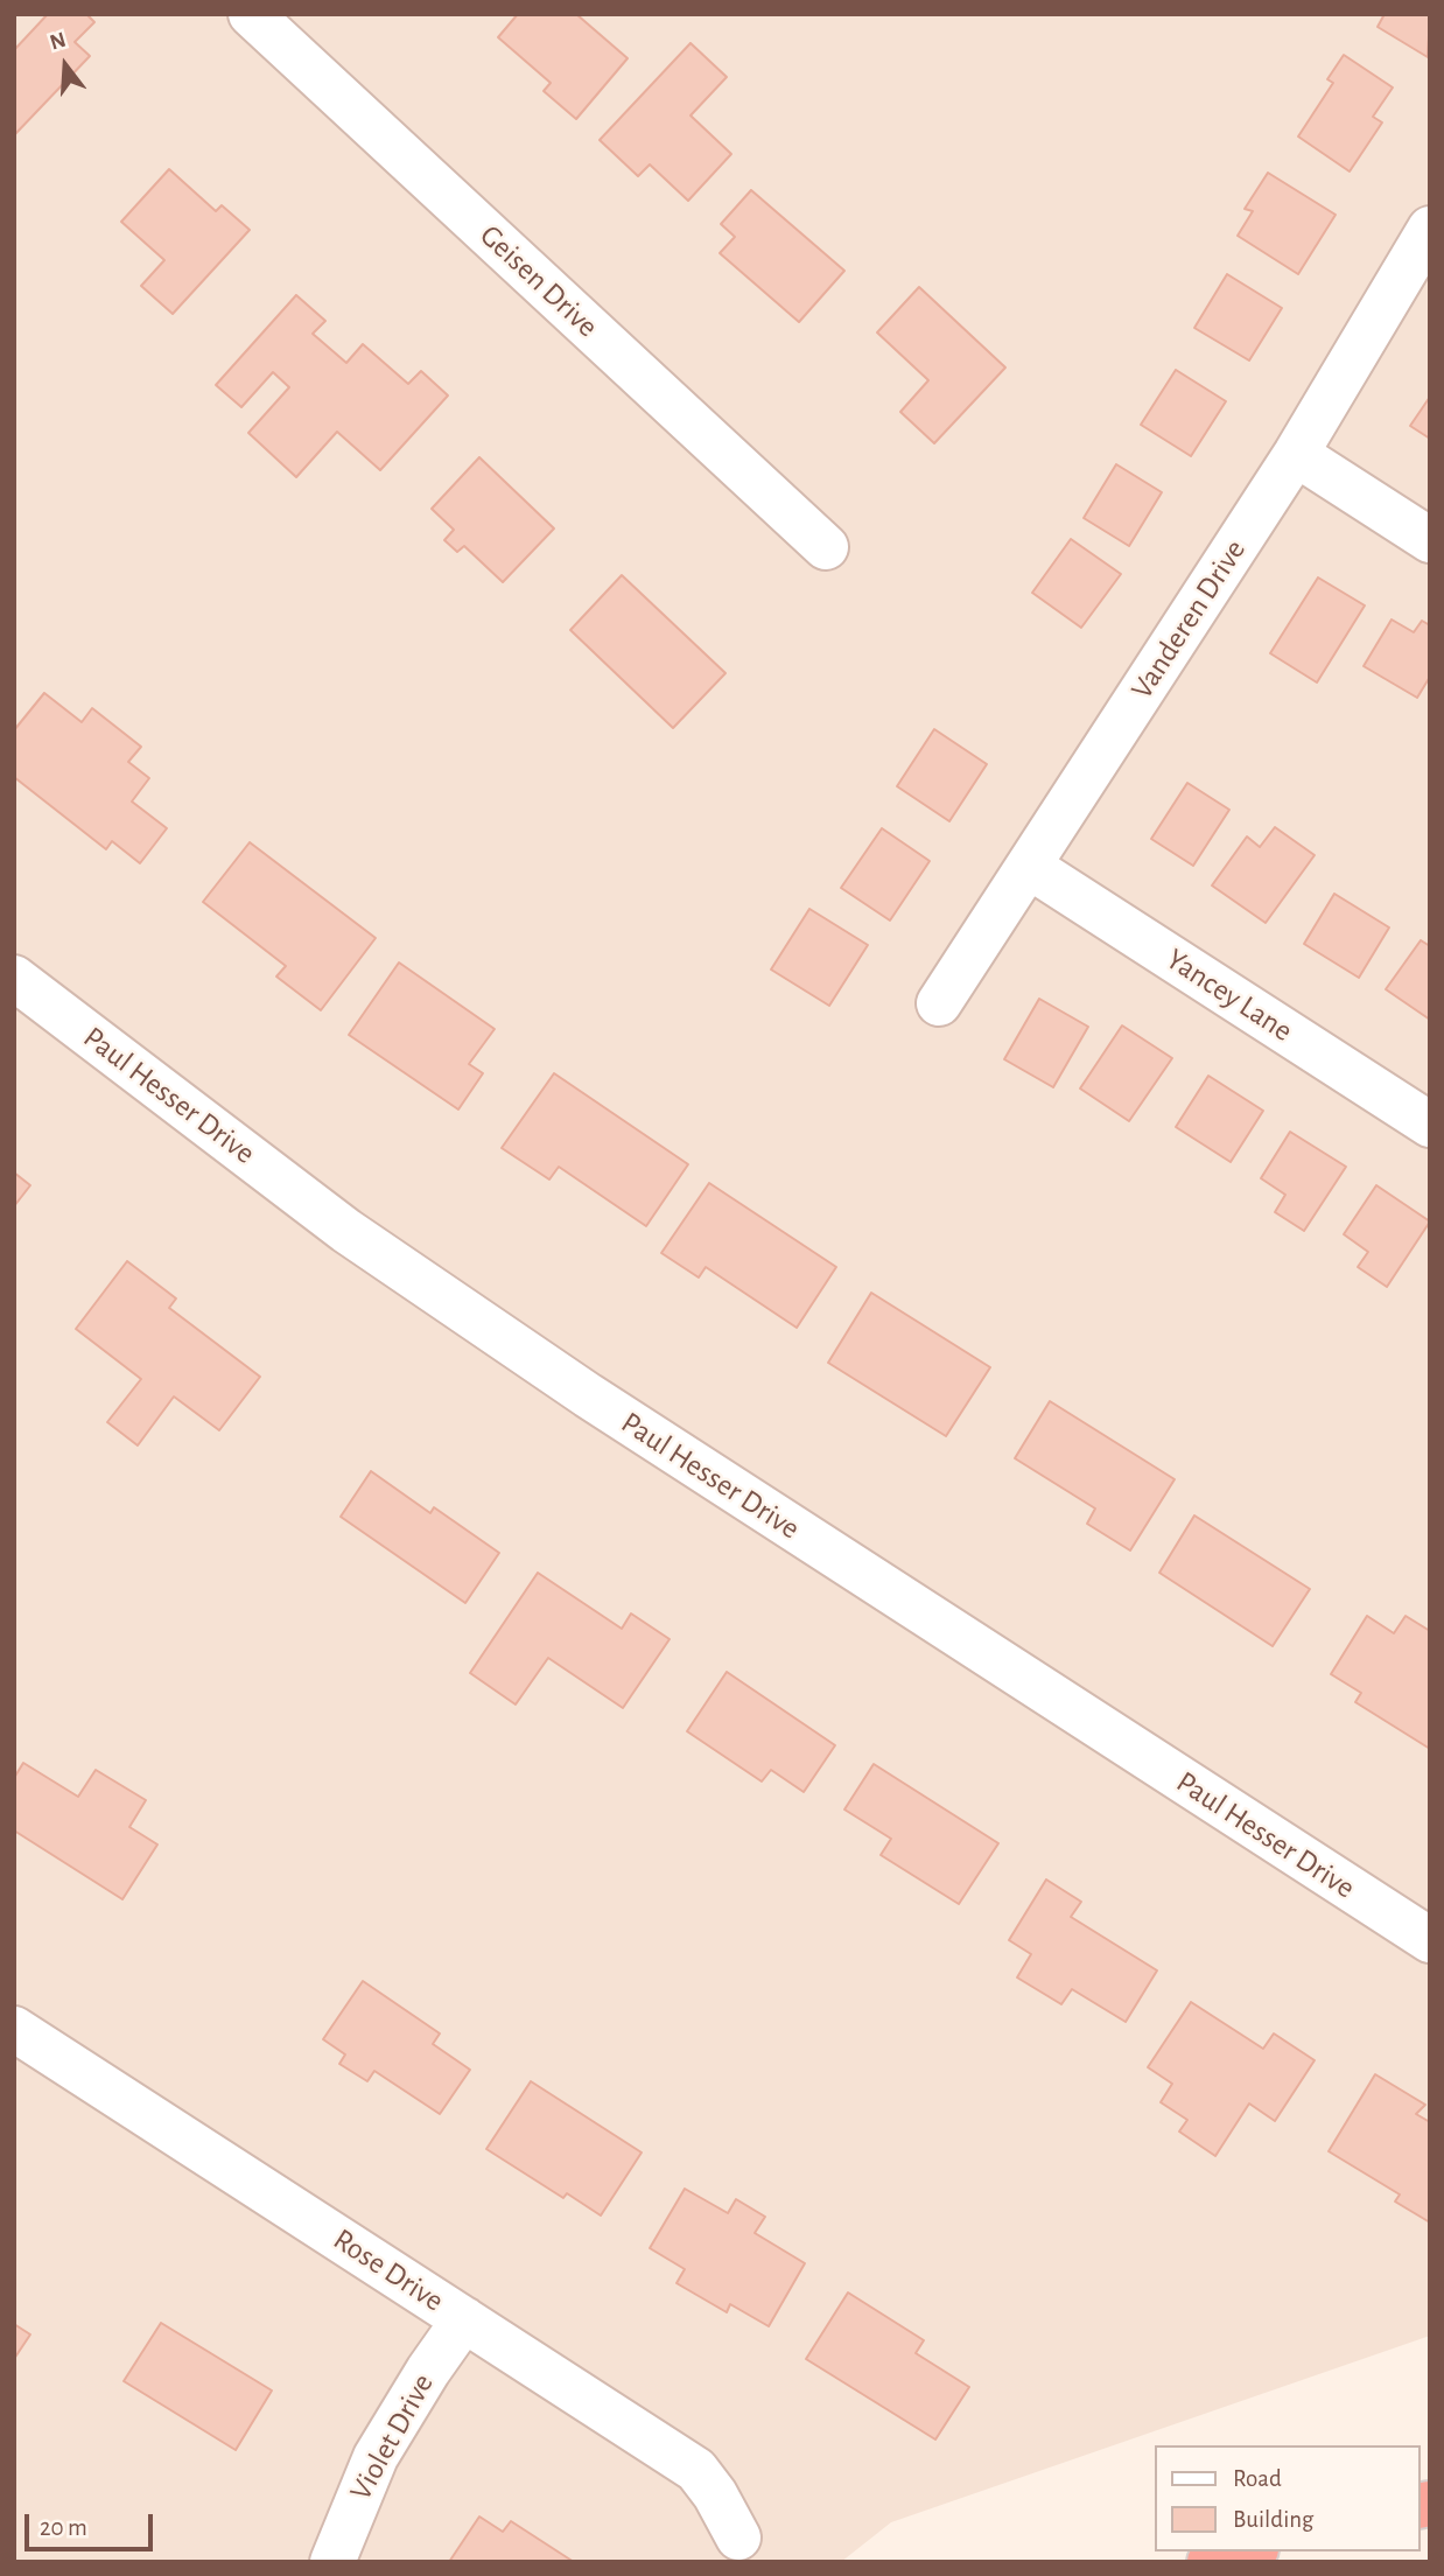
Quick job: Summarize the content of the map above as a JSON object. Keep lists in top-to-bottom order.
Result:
{
  "streets": {
    "street": [
      "Geisen Drive",
      "Vanderen Drive",
      "Yancey Lane",
      "Paul Hesser Drive",
      "Rose Drive",
      "Violet Drive"
    ]
  },
  "crossings": [
    ["Vanderen Drive", "Yancey Lane"],
    ["Rose Drive", "Violet Drive"]
  ],
  "legend": ["Road", "Building"],
  "scale_bar": "20 m",
  "north": "top"
}
